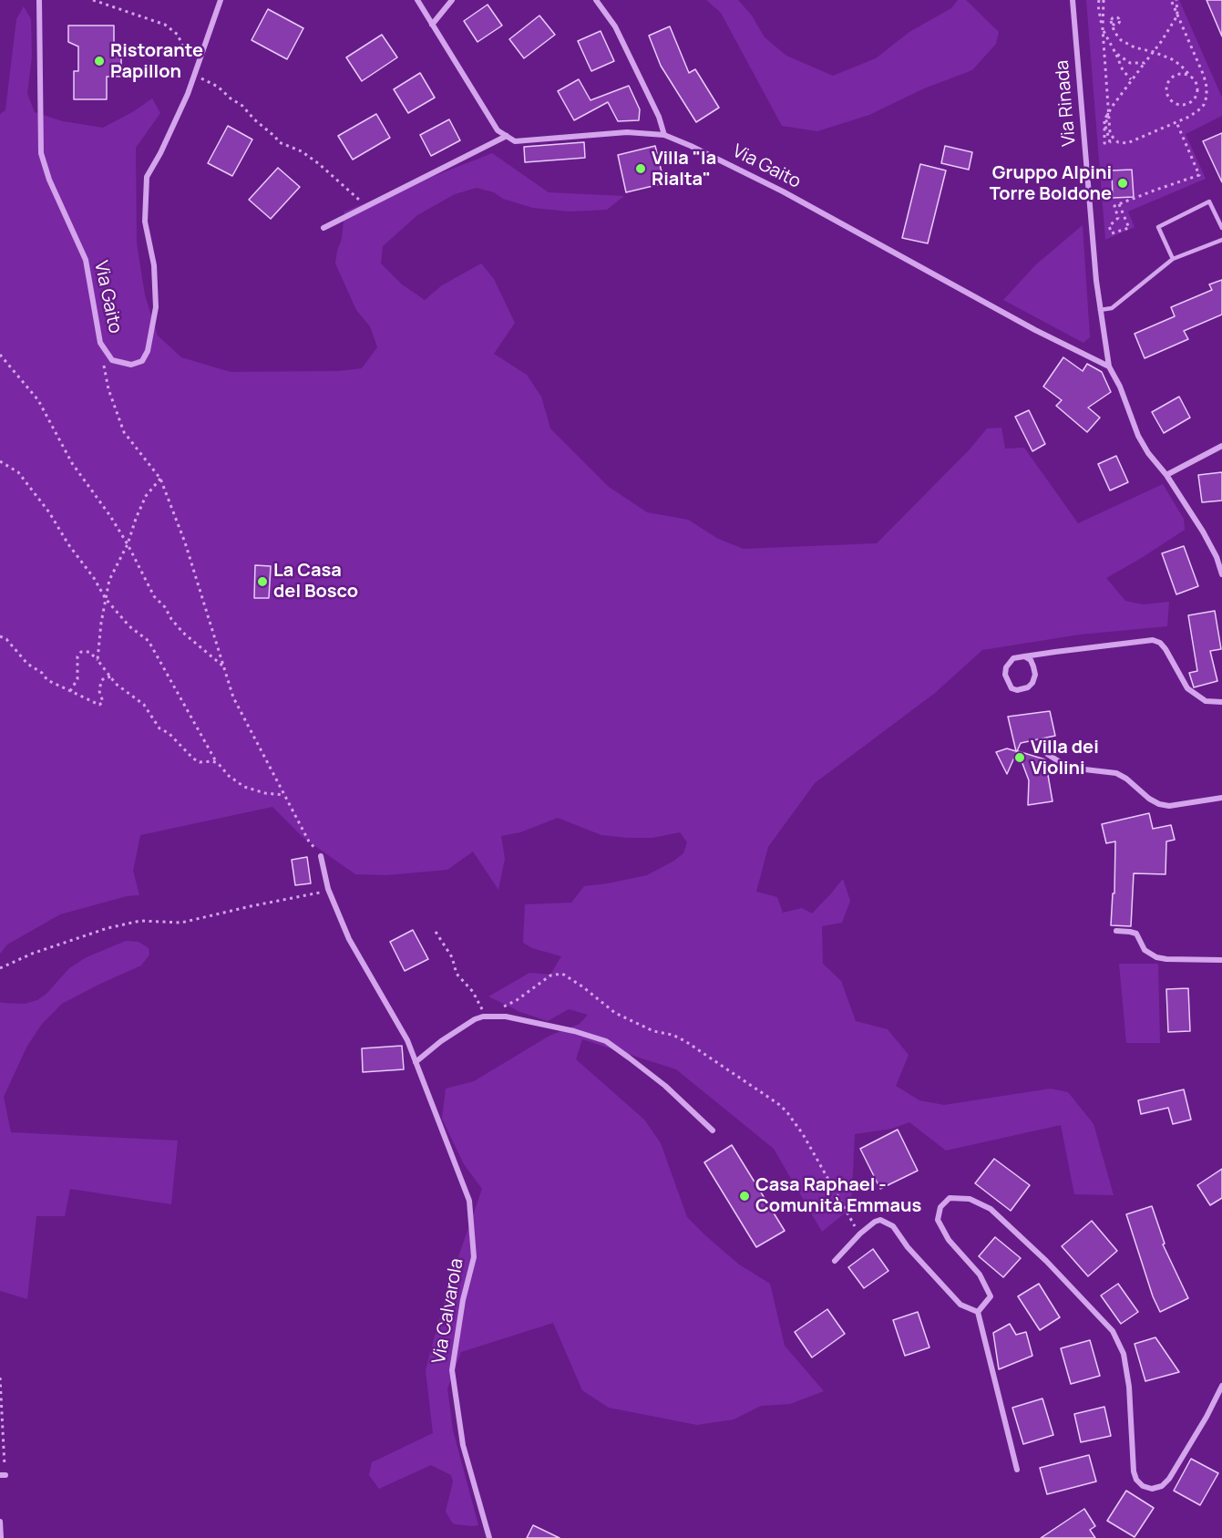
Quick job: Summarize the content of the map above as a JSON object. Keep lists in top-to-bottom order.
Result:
{
  "streets": {
    "street": ["Via Rinada", "Via Gaito", "Via Calvarola"]
  },
  "crossings": [
    ["Via Rinada", "Via Gaito"]
  ],
  "places": [
    "Ristorante Papillon",
    "Villa \"la Rialta\"",
    "Gruppo Alpini Torre Boldone",
    "La Casa del Bosco",
    "Villa dei Violini",
    "Casa Raphael - Comunità Emmaus"
  ]
}
